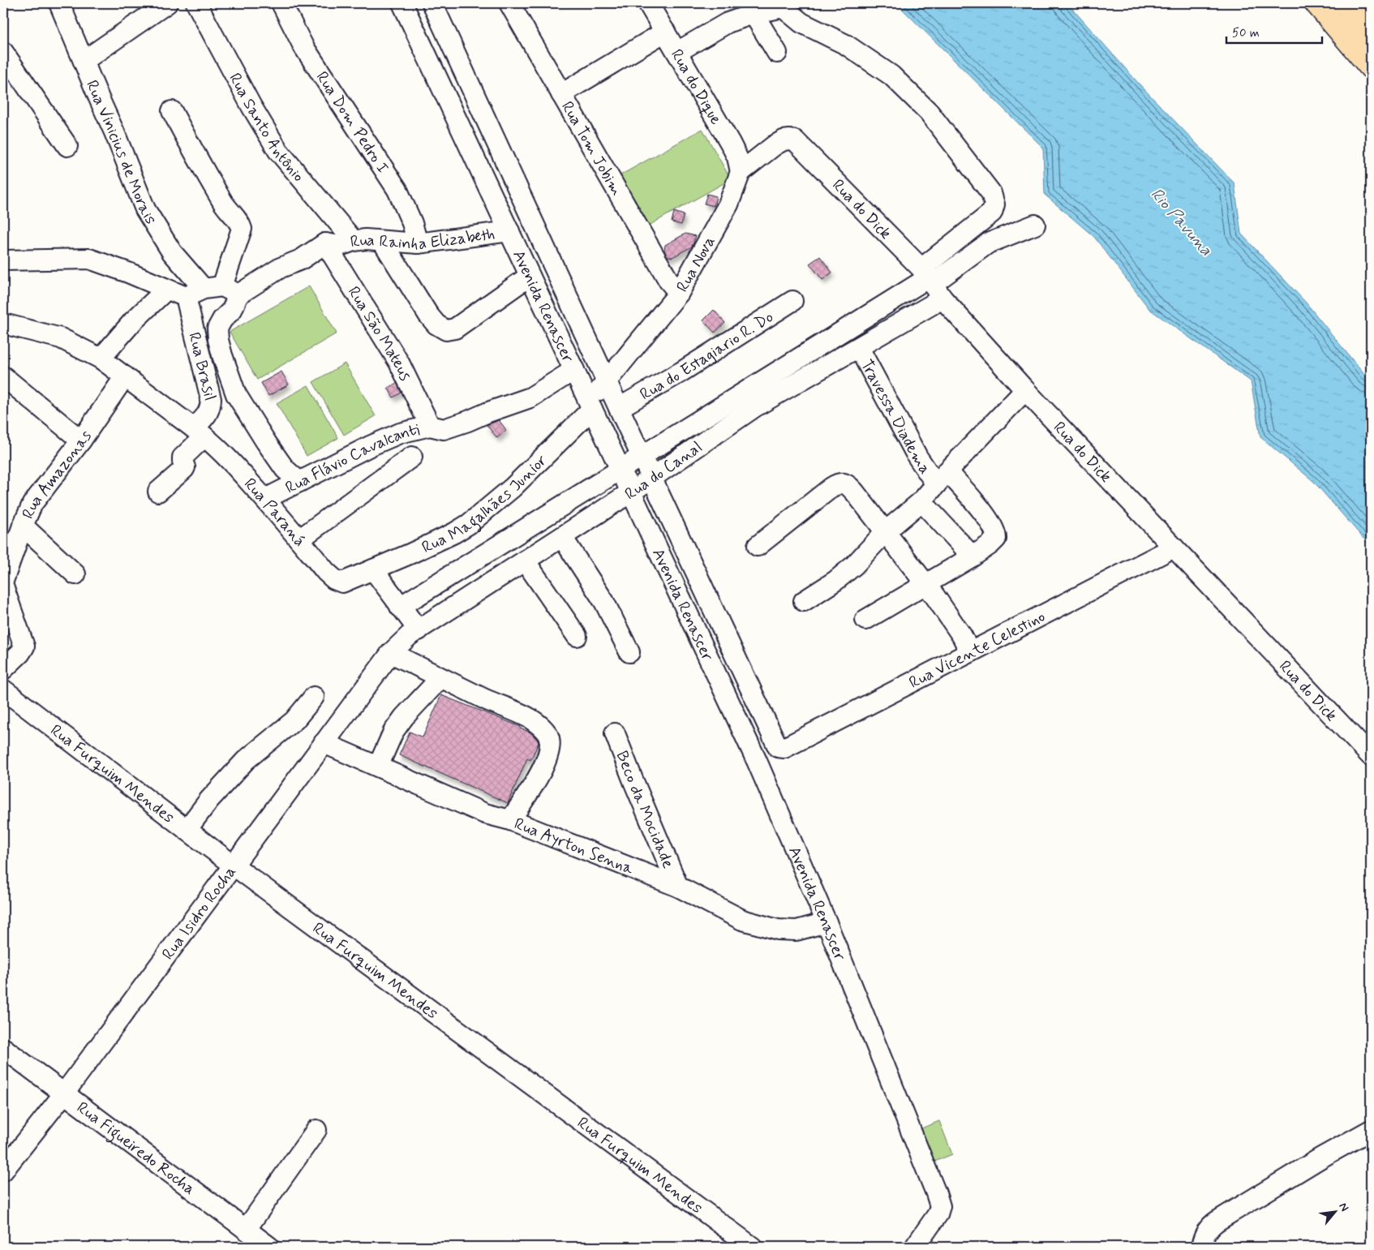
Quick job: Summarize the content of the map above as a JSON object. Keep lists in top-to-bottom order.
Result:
{
  "streets": {
    "street": [
      "Rua do Dique",
      "Rua Dom Pedro I",
      "Rua Santo Antônio",
      "Rua Tom Jobim",
      "Rua Vinicius de Morais",
      "Rua do Dick",
      "Rua Rainha Elizabeth",
      "Rua Nova",
      "Avenida Renascer",
      "Rua São Mateus",
      "Rua do Estagiario R. Do",
      "Rua Brasil",
      "Travessa Diadema",
      "Rua Flávio Cavalcanti",
      "Rua do Canal",
      "Rua Amazonas",
      "Rua Magalhães Junior",
      "Rua Paraná",
      "Rua Vicente Celestino",
      "Rua Furquim Mendes",
      "Beco da Mocidade",
      "Rua Ayrton Senna",
      "Rua Isidro Rocha",
      "Rua Figueiredo Rocha"
    ]
  },
  "crossings": [
    ["Rua do Dique", "Rua do Dick"],
    ["Rua do Dique", "Rua Nova"],
    ["Rua Dom Pedro I", "Rua Rainha Elizabeth"],
    ["Rua Santo Antônio", "Rua Rainha Elizabeth"],
    ["Rua Tom Jobim", "Rua Nova"],
    ["Rua do Dick", "Rua Nova"],
    ["Rua do Dick", "Rua do Canal"],
    ["Rua do Dick", "Rua Vicente Celestino"],
    ["Rua Rainha Elizabeth", "Avenida Renascer"],
    ["Rua Rainha Elizabeth", "Rua São Mateus"],
    ["Rua Nova", "Avenida Renascer"],
    ["Rua Nova", "Rua Magalhães Junior"],
    ["Avenida Renascer", "Rua do Estagiario R. Do"],
    ["Avenida Renascer", "Rua Flávio Cavalcanti"],
    ["Avenida Renascer", "Rua do Canal"],
    ["Avenida Renascer", "Rua Magalhães Junior"],
    ["Avenida Renascer", "Rua Vicente Celestino"],
    ["Avenida Renascer", "Rua Ayrton Senna"],
    ["Rua São Mateus", "Rua Flávio Cavalcanti"],
    ["Rua Brasil", "Rua Paraná"],
    ["Travessa Diadema", "Rua do Canal"],
    ["Rua Flávio Cavalcanti", "Rua Paraná"],
    ["Rua do Canal", "Rua Isidro Rocha"],
    ["Rua Amazonas", "Rua Paraná"],
    ["Rua Magalhães Junior", "Rua Paraná"],
    ["Rua Furquim Mendes", "Rua Isidro Rocha"],
    ["Beco da Mocidade", "Rua Ayrton Senna"],
    ["Rua Ayrton Senna", "Rua Isidro Rocha"],
    ["Rua Isidro Rocha", "Rua Figueiredo Rocha"]
  ],
  "water": ["Rio Pavuna"],
  "scale_bar": "50 m",
  "north": "top right"
}
